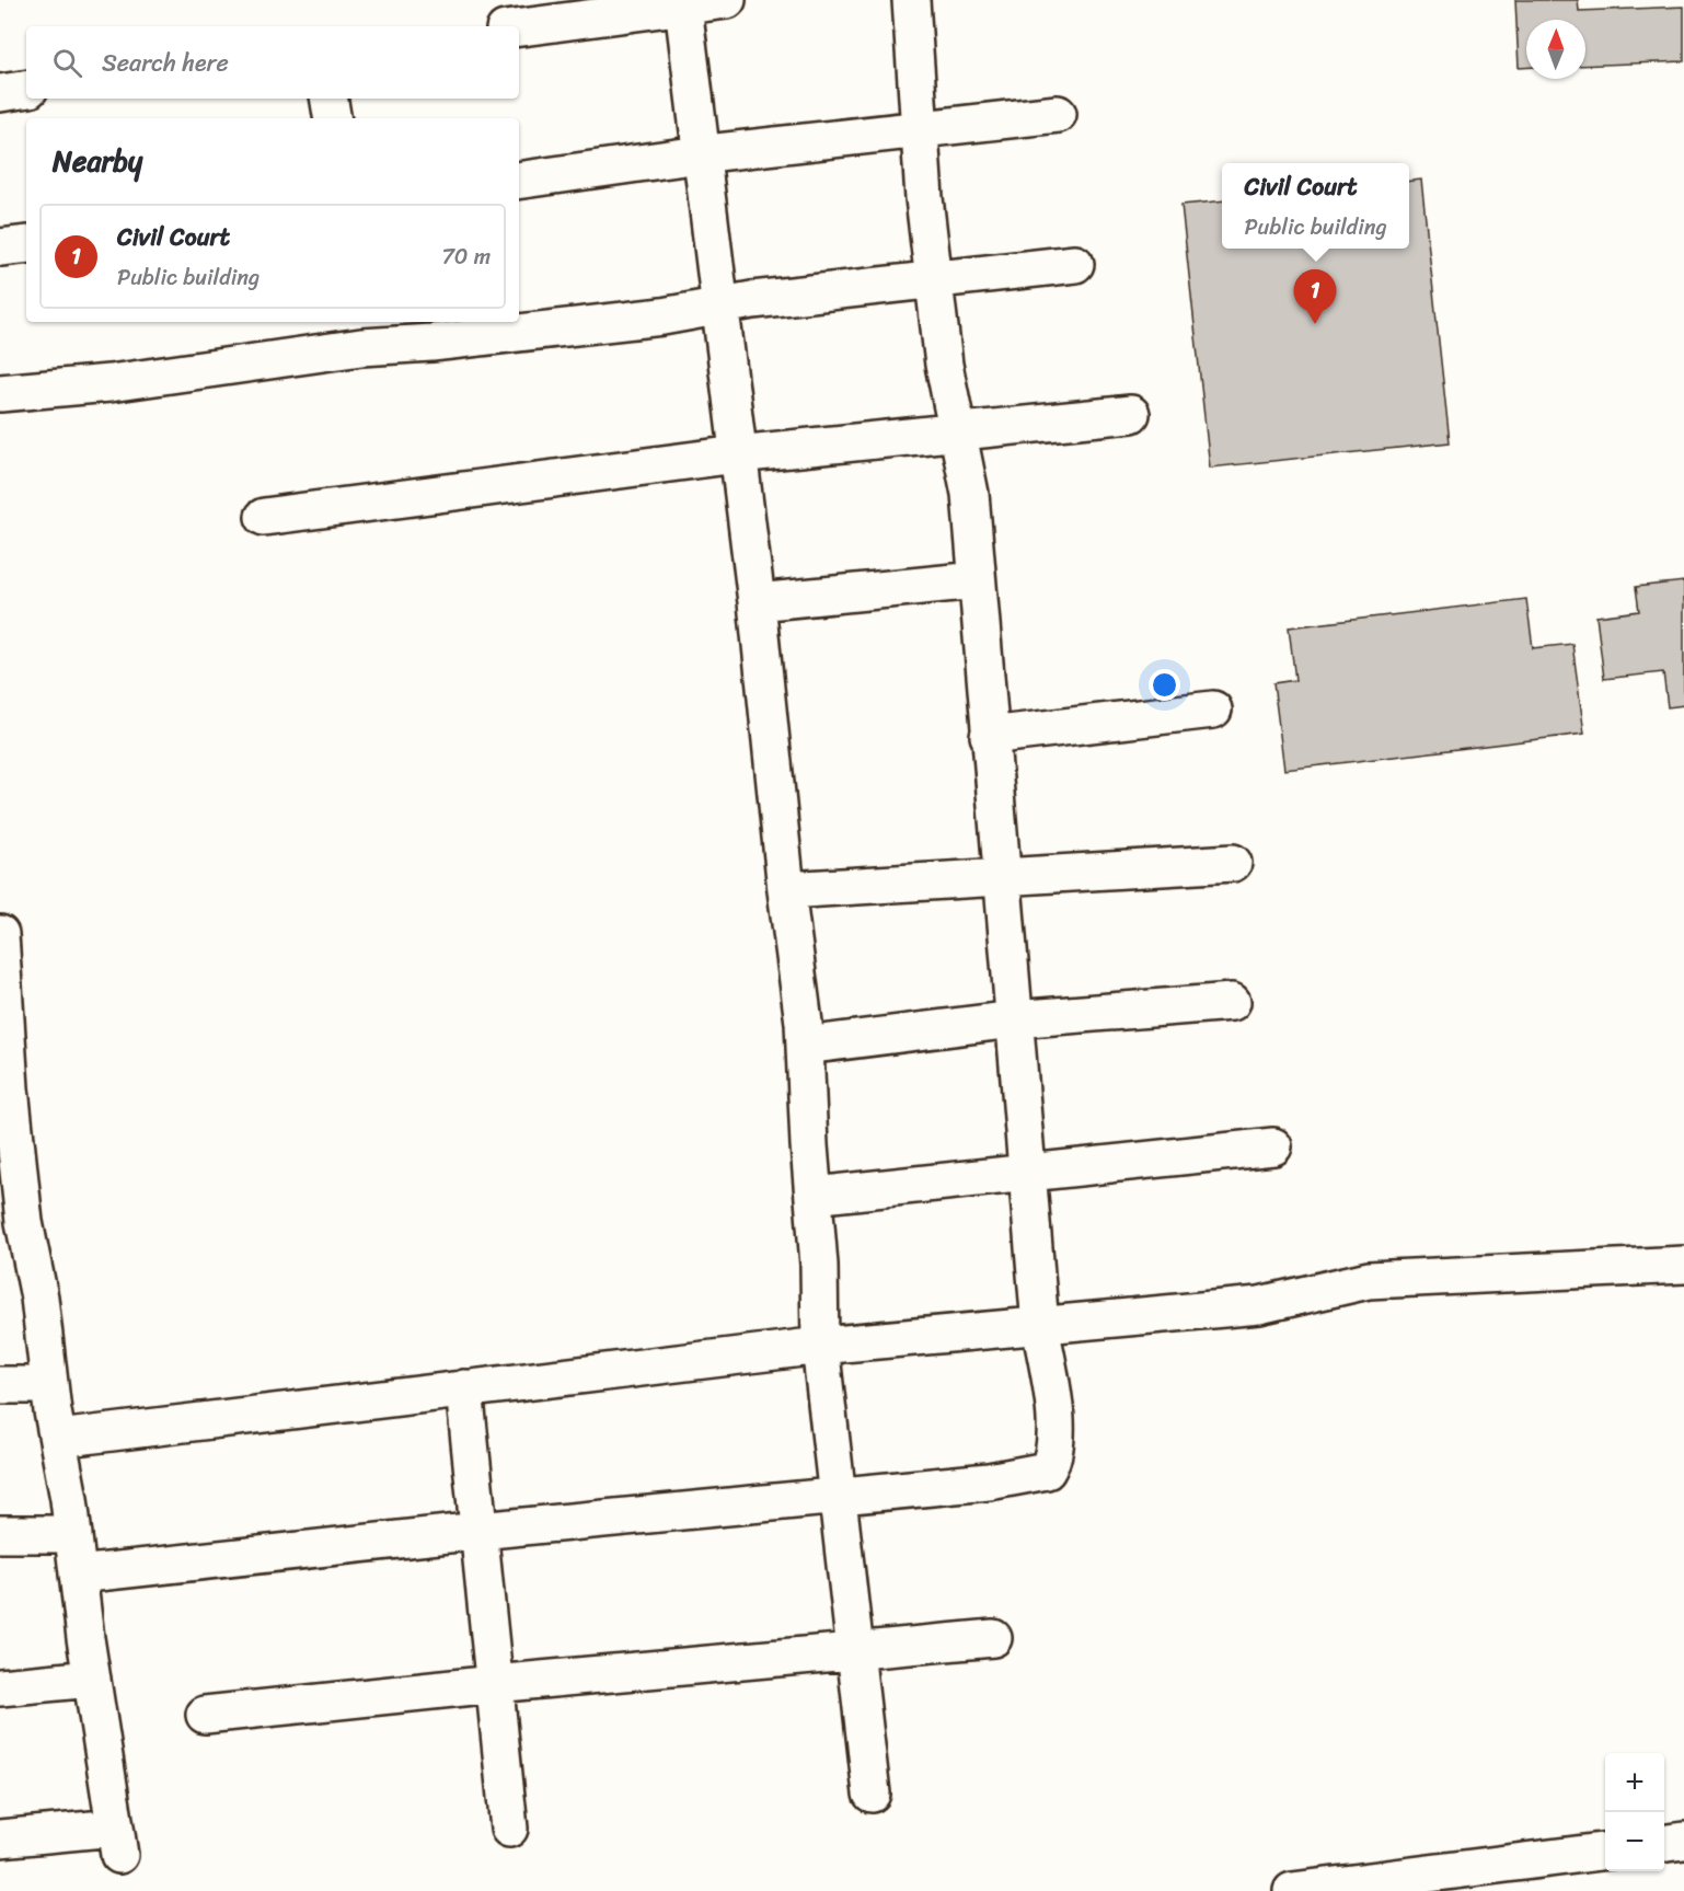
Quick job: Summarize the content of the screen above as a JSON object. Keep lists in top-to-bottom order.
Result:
{
  "north": "top",
  "page": {
    "search": "Search here",
    "heading": "Nearby",
    "popup": ["Civil Court", "Public building"],
    "list": [
      {
        "mark": "1",
        "name": "Civil Court",
        "note": "Public building",
        "value": "70 m"
      }
    ],
    "pins": "1",
    "map_buttons": ["+", "−"]
  }
}
